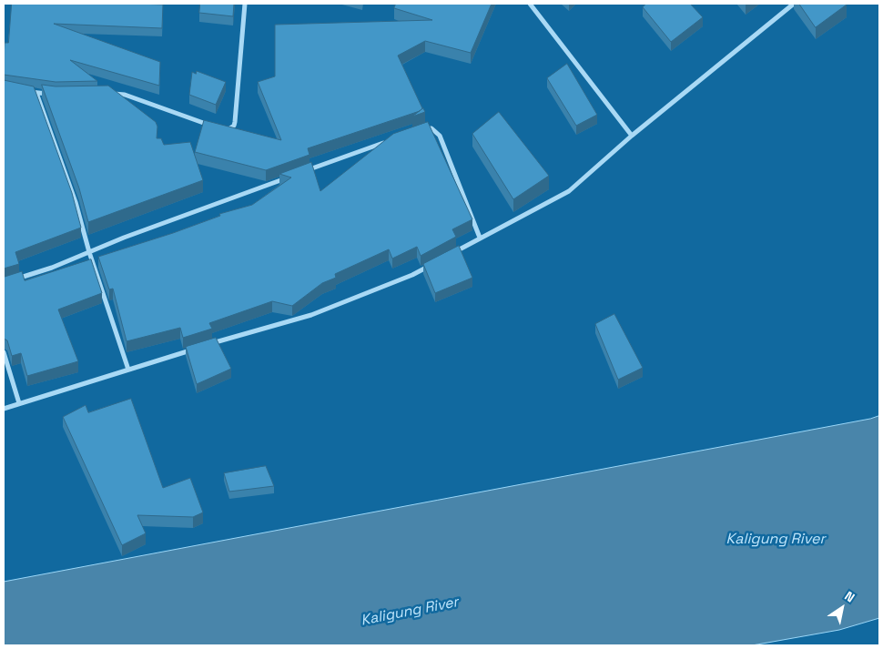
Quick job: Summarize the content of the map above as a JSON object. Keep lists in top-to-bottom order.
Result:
{
  "water": ["Kaligung River"],
  "north": "top right"
}
